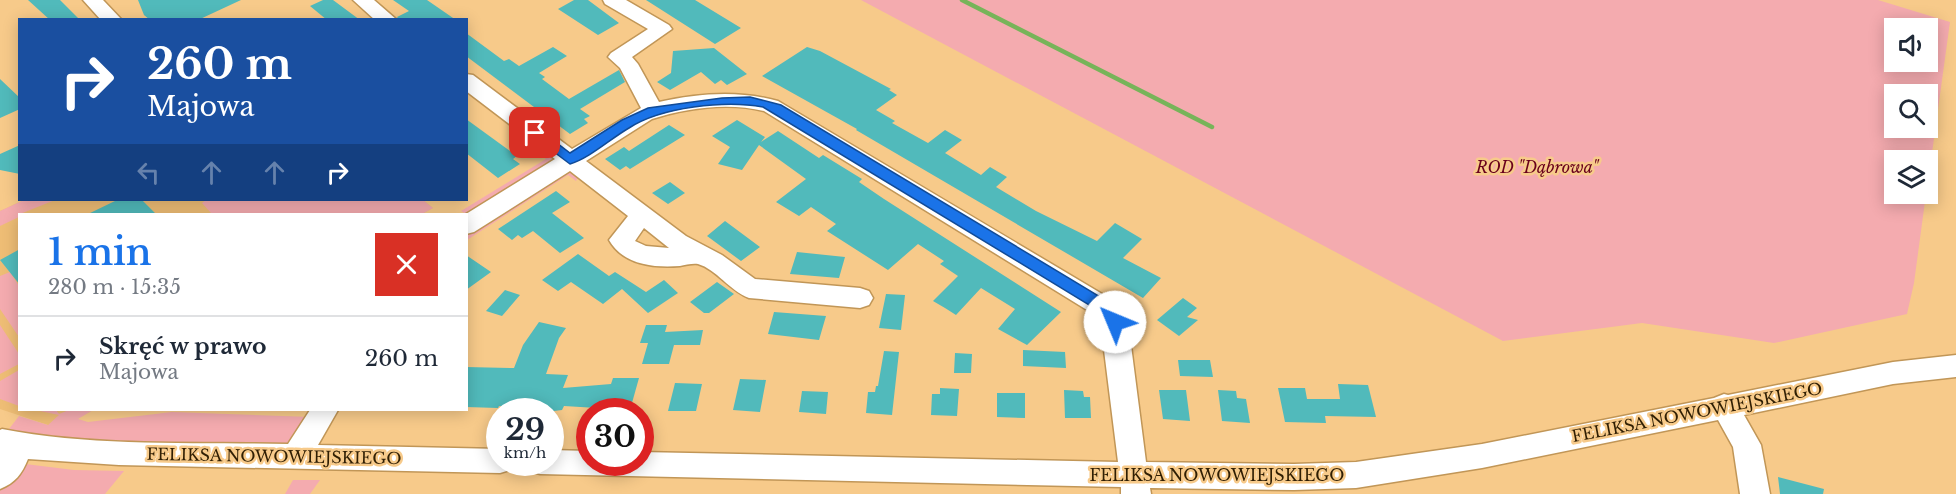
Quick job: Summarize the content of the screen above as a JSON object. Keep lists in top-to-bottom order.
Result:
{
  "streets": {
    "street": ["FELIKSA NOWOWIEJSKIEGO"]
  },
  "parks": ["ROD \"Dąbrowa\""],
  "page": {
    "turn": ["260 m", "Majowa"],
    "heading": ["1 min", "280 m · 15:35"],
    "list": [
      {
        "name": "Skręć w prawo",
        "note": "Majowa",
        "value": "260 m"
      }
    ],
    "speed": "29 km/h",
    "limit": "30"
  }
}
